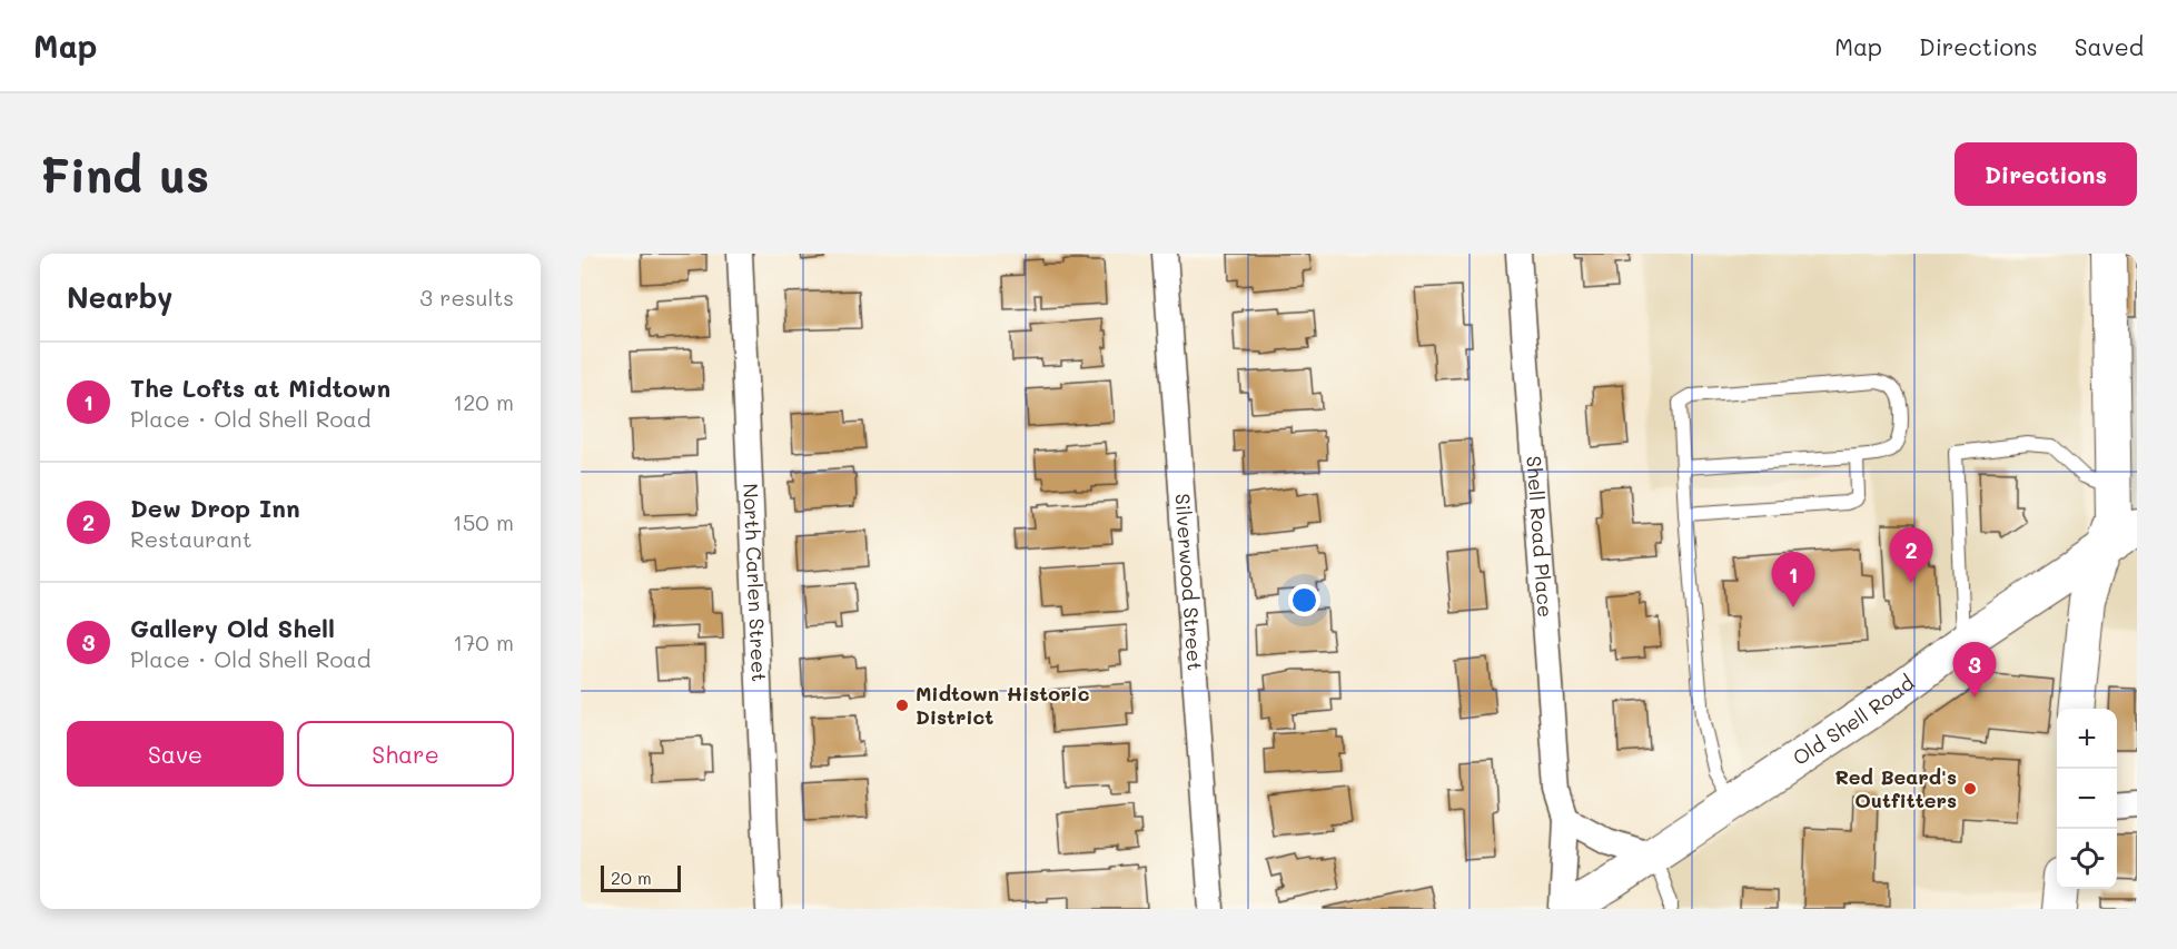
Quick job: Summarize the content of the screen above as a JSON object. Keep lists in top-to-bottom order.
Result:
{
  "streets": {
    "street": [
      "Shell Road Place",
      "North Carlen Street",
      "Silverwood Street",
      "Old Shell Road"
    ]
  },
  "places": ["Midtown Historic District", "Red Beard's Outfitters"],
  "scale_bar": "20 m",
  "page": {
    "header": "Map",
    "nav": ["Map", "Directions", "Saved"],
    "buttons": [
      "Directions",
      ["Save", "Share"]
    ],
    "title": "Find us",
    "heading": ["Nearby", "3 results"],
    "list": [
      {
        "mark": "1",
        "name": "The Lofts at Midtown",
        "note": "Place · Old Shell Road",
        "value": "120 m"
      },
      {
        "mark": "2",
        "name": "Dew Drop Inn",
        "note": "Restaurant",
        "value": "150 m"
      },
      {
        "mark": "3",
        "name": "Gallery Old Shell",
        "note": "Place · Old Shell Road",
        "value": "170 m"
      }
    ],
    "pins": ["2", "1", "3"],
    "map_buttons": ["+", "−"],
    "scale": "20 m"
  }
}
